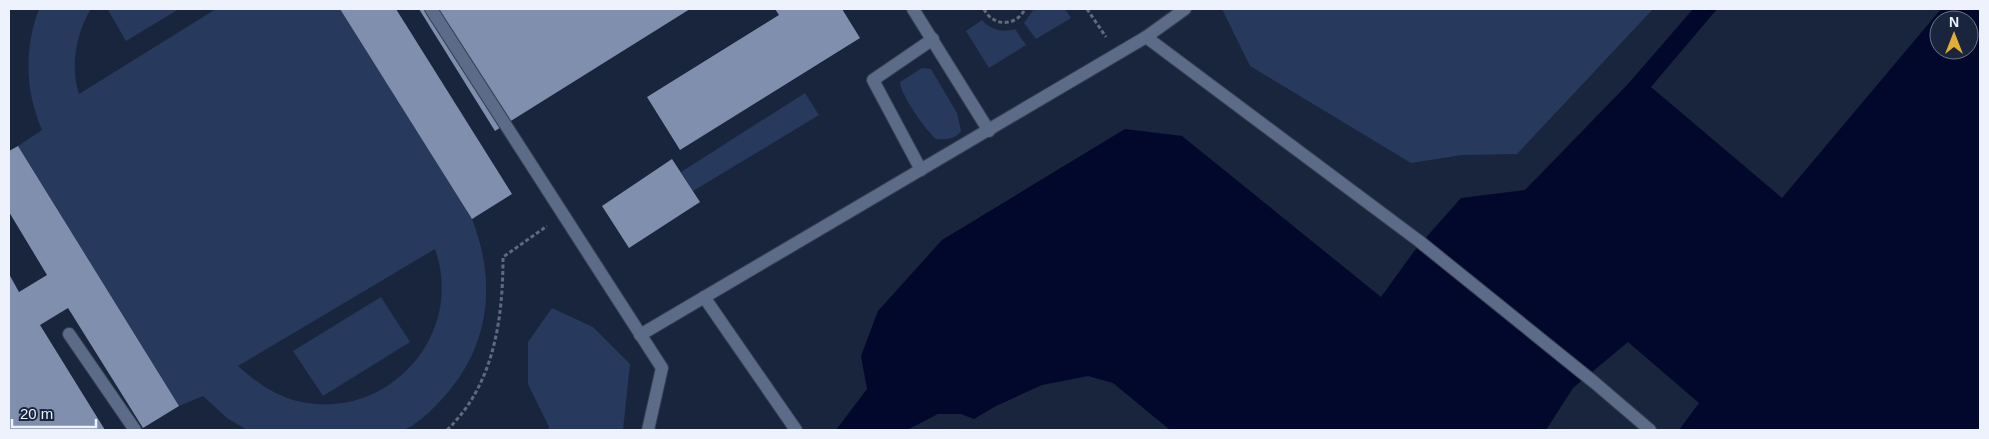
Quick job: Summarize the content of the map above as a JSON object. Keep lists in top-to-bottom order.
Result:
{
  "scale_bar": "20 m",
  "north": "top"
}
